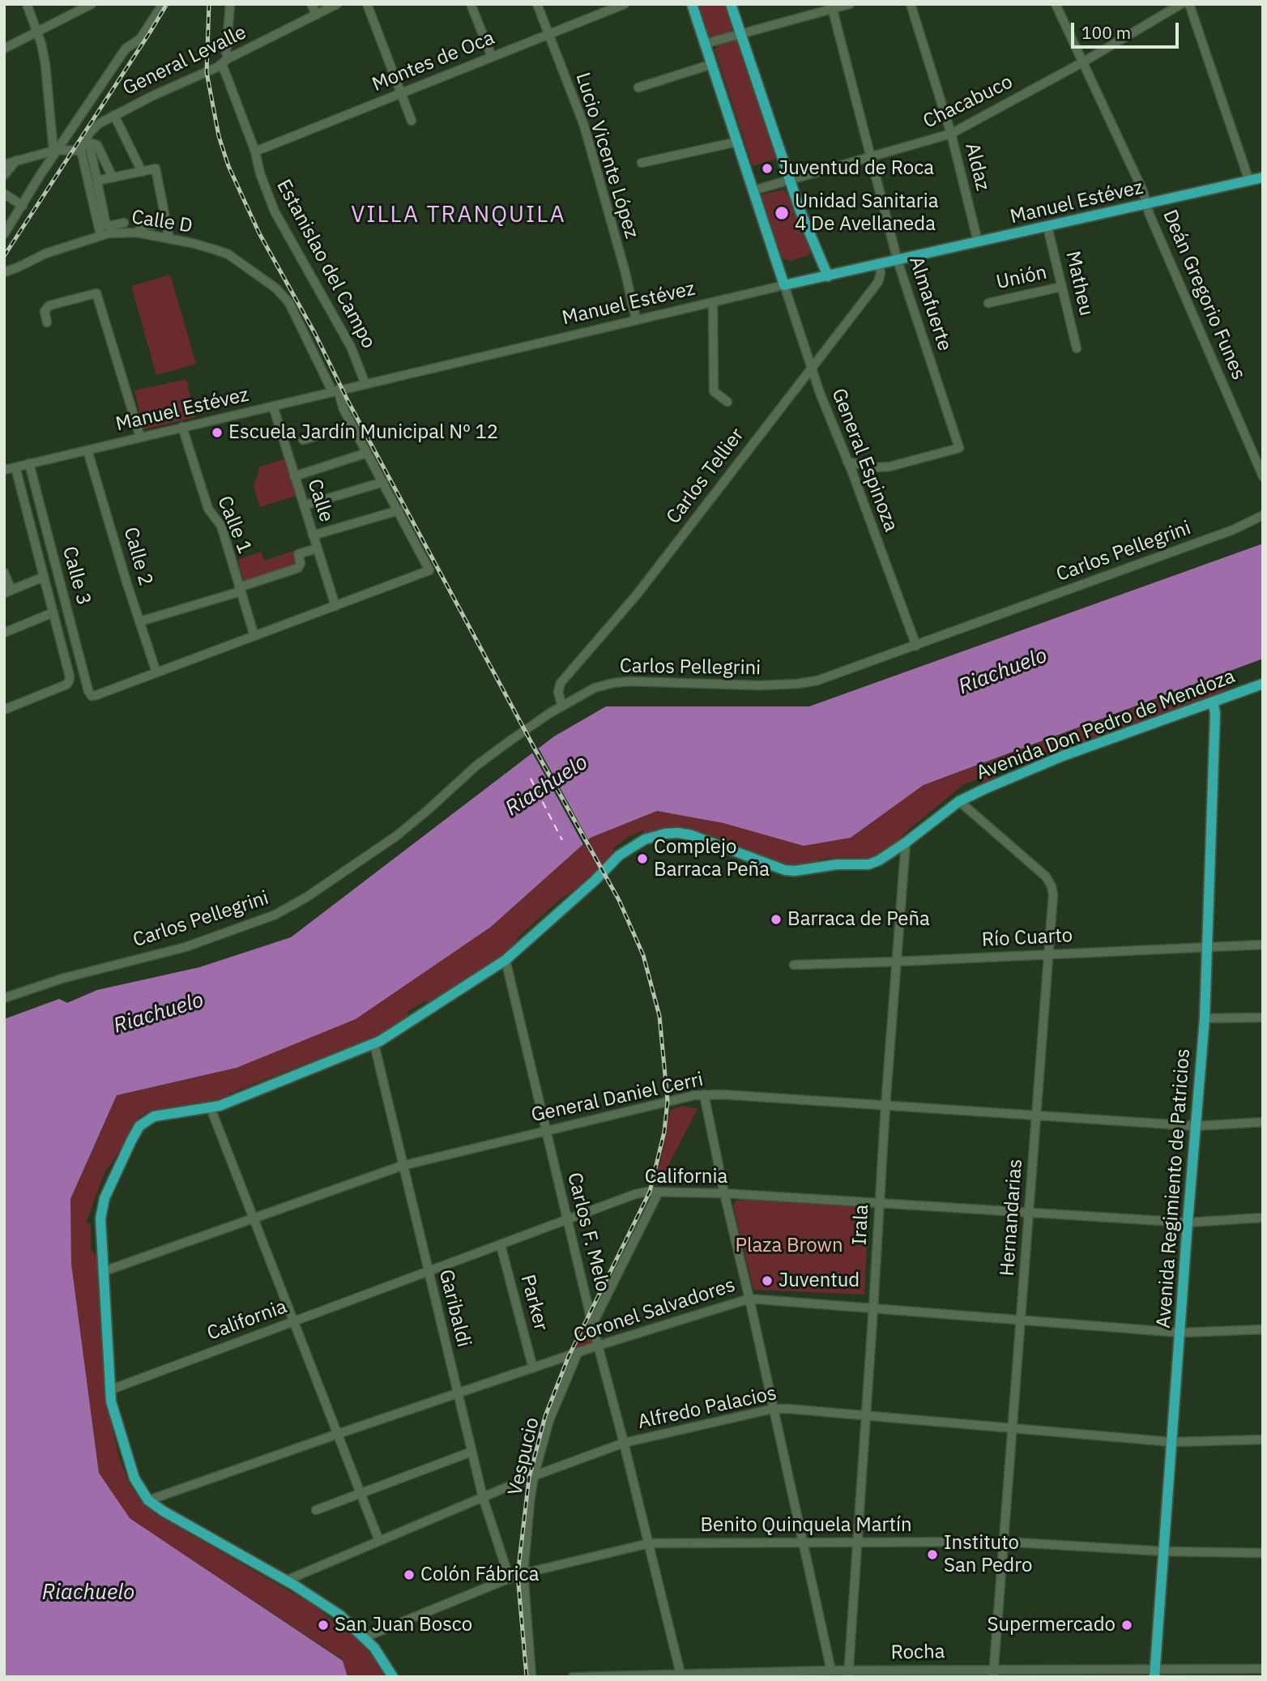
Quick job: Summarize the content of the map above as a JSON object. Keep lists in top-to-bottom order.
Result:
{
  "streets": {
    "main road": ["Manuel Estévez", "Avenida Don Pedro de Mendoza", "Avenida Regimiento de Patricios"],
    "street": [
      "General Levalle",
      "Montes de Oca",
      "Chacabuco",
      "Lucio Vicente López",
      "Aldaz",
      "Calle D",
      "Estanislao del Campo",
      "Unión",
      "Matheu",
      "Deán Gregorio Funes",
      "Almafuerte",
      "General Espinoza",
      "Carlos Tellier",
      "Calle",
      "Calle 1",
      "Carlos Pellegrini",
      "Calle 2",
      "Calle 3",
      "Río Cuarto",
      "General Daniel Cerri",
      "California",
      "Hernandarias",
      "Irala",
      "Carlos F. Melo",
      "Parker",
      "Garibaldi",
      "Coronel Salvadores",
      "Alfredo Palacios",
      "Vespucio",
      "Benito Quinquela Martín",
      "Rocha"
    ]
  },
  "crossings": [
    ["General Levalle", "Estanislao del Campo"],
    ["Montes de Oca", "Lucio Vicente López"],
    ["Montes de Oca", "Estanislao del Campo"],
    ["Chacabuco", "Aldaz"],
    ["Chacabuco", "Deán Gregorio Funes"],
    ["Chacabuco", "Almafuerte"],
    ["Lucio Vicente López", "Manuel Estévez"],
    ["Aldaz", "Manuel Estévez"],
    ["Manuel Estévez", "Calle D"],
    ["Manuel Estévez", "Estanislao del Campo"],
    ["Manuel Estévez", "Matheu"],
    ["Manuel Estévez", "Deán Gregorio Funes"],
    ["Manuel Estévez", "Almafuerte"],
    ["Manuel Estévez", "General Espinoza"],
    ["Manuel Estévez", "Carlos Tellier"],
    ["Manuel Estévez", "Calle"],
    ["Manuel Estévez", "Calle 1"],
    ["Manuel Estévez", "Calle 2"],
    ["Manuel Estévez", "Calle 3"],
    ["Calle D", "Calle"],
    ["Unión", "Matheu"],
    ["Almafuerte", "General Espinoza"],
    ["General Espinoza", "Carlos Tellier"],
    ["General Espinoza", "Carlos Pellegrini"],
    ["Carlos Tellier", "Carlos Pellegrini"],
    ["Calle 2", "Calle 3"],
    ["Avenida Don Pedro de Mendoza", "General Daniel Cerri"],
    ["Avenida Don Pedro de Mendoza", "California"],
    ["Avenida Don Pedro de Mendoza", "Avenida Regimiento de Patricios"],
    ["Avenida Don Pedro de Mendoza", "Hernandarias"],
    ["Avenida Don Pedro de Mendoza", "Irala"],
    ["Avenida Don Pedro de Mendoza", "Carlos F. Melo"],
    ["Avenida Don Pedro de Mendoza", "Garibaldi"],
    ["Avenida Don Pedro de Mendoza", "Coronel Salvadores"],
    ["Avenida Don Pedro de Mendoza", "Alfredo Palacios"],
    ["Avenida Don Pedro de Mendoza", "Benito Quinquela Martín"],
    ["Río Cuarto", "Avenida Regimiento de Patricios"],
    ["Río Cuarto", "Hernandarias"],
    ["Río Cuarto", "Irala"],
    ["General Daniel Cerri", "Avenida Regimiento de Patricios"],
    ["General Daniel Cerri", "Hernandarias"],
    ["General Daniel Cerri", "Irala"],
    ["General Daniel Cerri", "Carlos F. Melo"],
    ["General Daniel Cerri", "Garibaldi"],
    ["California", "Avenida Regimiento de Patricios"],
    ["California", "Hernandarias"],
    ["California", "Irala"],
    ["California", "Carlos F. Melo"],
    ["California", "Parker"],
    ["California", "Garibaldi"],
    ["Avenida Regimiento de Patricios", "Coronel Salvadores"],
    ["Avenida Regimiento de Patricios", "Alfredo Palacios"],
    ["Avenida Regimiento de Patricios", "Benito Quinquela Martín"],
    ["Avenida Regimiento de Patricios", "Rocha"],
    ["Hernandarias", "Coronel Salvadores"],
    ["Hernandarias", "Alfredo Palacios"],
    ["Hernandarias", "Benito Quinquela Martín"],
    ["Hernandarias", "Rocha"],
    ["Irala", "Coronel Salvadores"],
    ["Irala", "Alfredo Palacios"],
    ["Irala", "Benito Quinquela Martín"],
    ["Irala", "Rocha"],
    ["Carlos F. Melo", "Coronel Salvadores"],
    ["Carlos F. Melo", "Alfredo Palacios"],
    ["Carlos F. Melo", "Benito Quinquela Martín"],
    ["Carlos F. Melo", "Rocha"],
    ["Parker", "Coronel Salvadores"],
    ["Garibaldi", "Coronel Salvadores"],
    ["Garibaldi", "Alfredo Palacios"],
    ["Garibaldi", "Benito Quinquela Martín"],
    ["Coronel Salvadores", "Vespucio"],
    ["Alfredo Palacios", "Vespucio"],
    ["Vespucio", "Benito Quinquela Martín"]
  ],
  "districts": ["VILLA TRANQUILA"],
  "water": ["Riachuelo"],
  "parks": ["Plaza Brown"],
  "places": [
    "Juventud de Roca",
    "Unidad Sanitaria 4 De Avellaneda",
    "Escuela Jardín Municipal Nº 12",
    "Complejo Barraca Peña",
    "Barraca de Peña",
    "Juventud",
    "Instituto San Pedro",
    "Colón Fábrica",
    "San Juan Bosco",
    "Supermercado"
  ],
  "scale_bar": "100 m"
}
